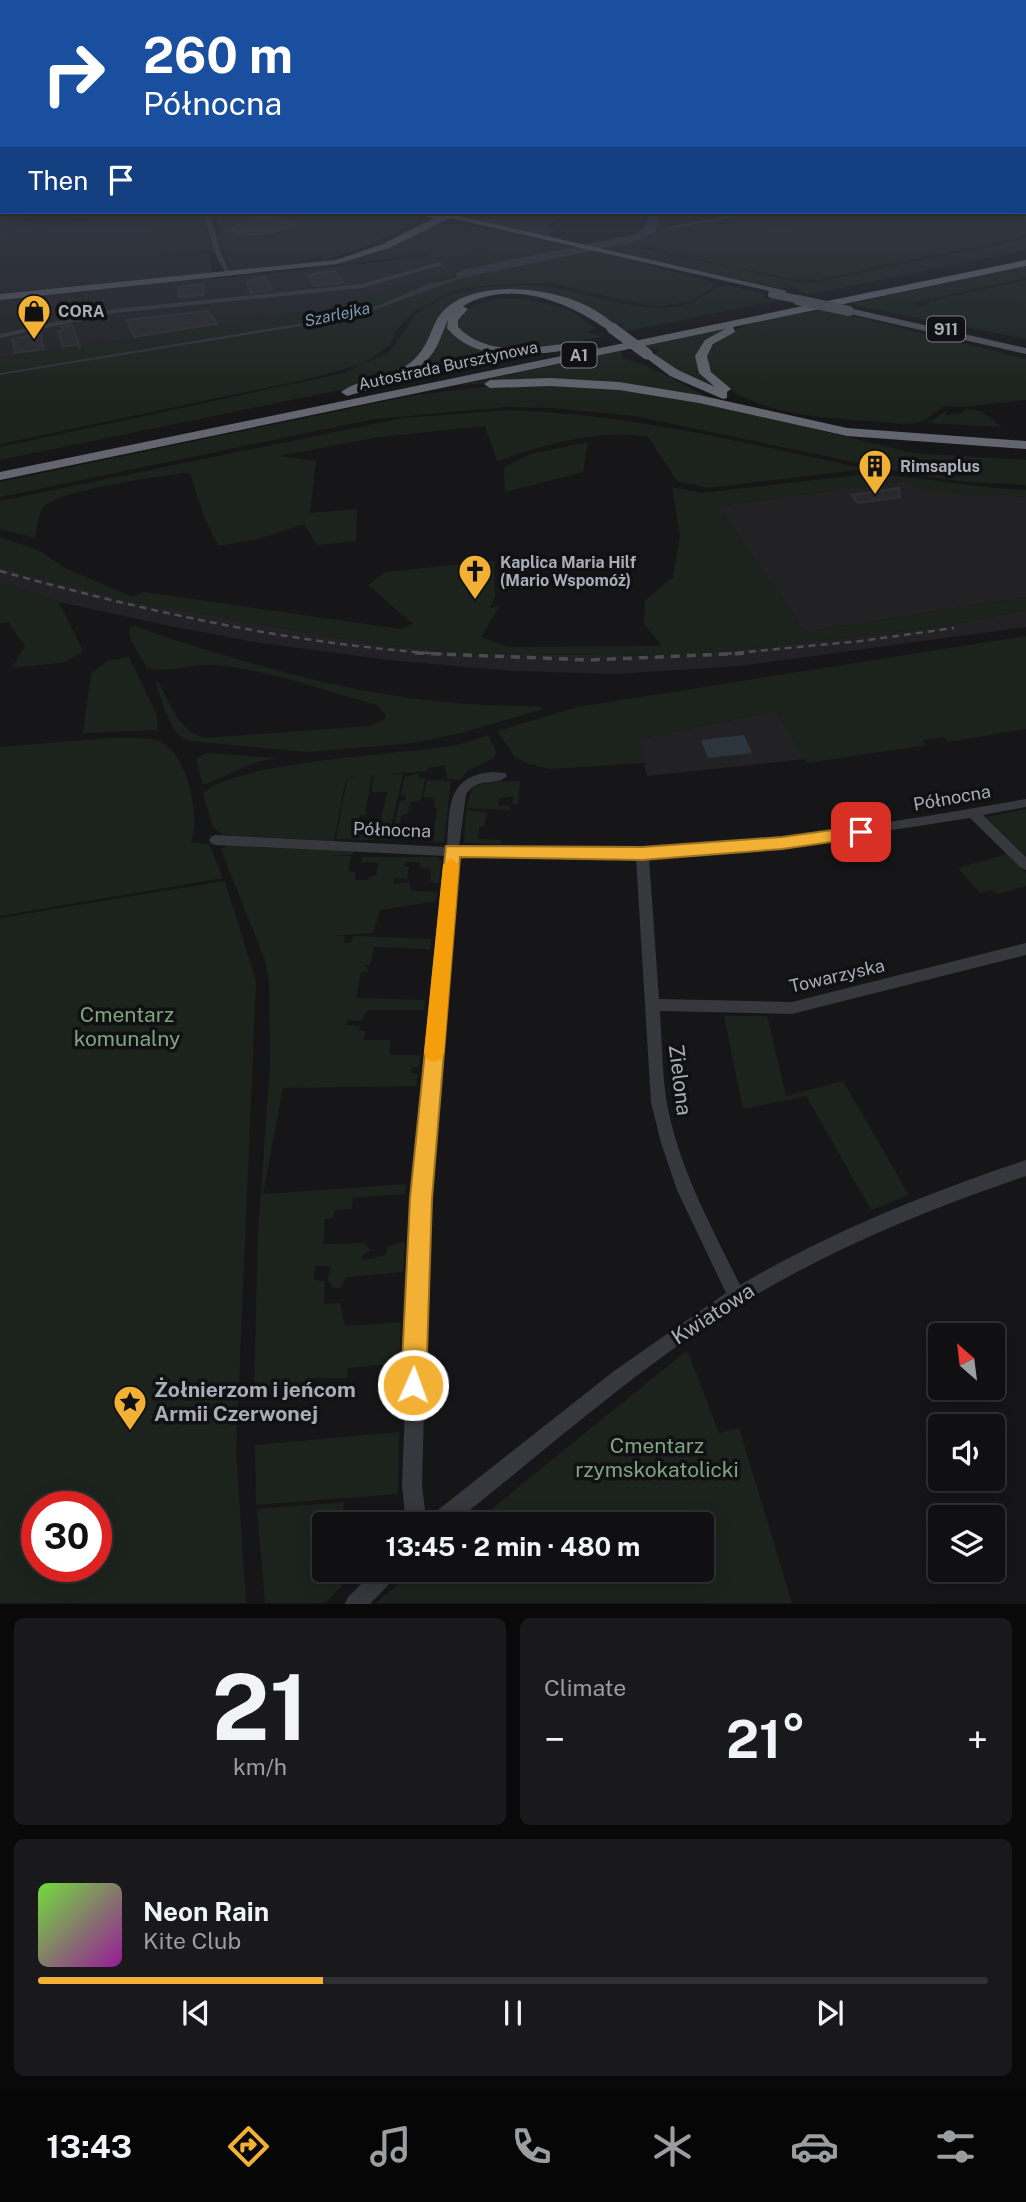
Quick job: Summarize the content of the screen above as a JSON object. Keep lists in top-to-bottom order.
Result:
{
  "streets": {
    "highway": ["A1", "Autostrada Bursztynowa"],
    "main road": ["911"],
    "street": [
      "Północna",
      "Towarzyska",
      "Zielona",
      "Kwiatowa"
    ]
  },
  "crossings": [
    ["Północna", "Zielona"],
    ["Towarzyska", "Zielona"],
    ["Zielona", "Kwiatowa"]
  ],
  "water": ["Szarlejka"],
  "parks": ["Cmentarz komunalny", "Cmentarz rzymskokatolicki"],
  "places": {
    "shop": ["CORA"],
    "building": ["Rimsaplus"],
    "church": ["Kaplica Maria Hilf (Mario Wspomóż)"],
    "place": ["Żołnierzom i jeńcom Armii Czerwonej"]
  },
  "north": "top left",
  "page": {
    "turn": ["260 m", "Północna"],
    "then": "Then",
    "limit": "30",
    "trip": "13:45 · 2 min · 480 m",
    "tile": [
      ["21", "km/h"],
      "Climate"
    ],
    "heat": ["−", "21°", "+"],
    "song": ["Neon Rain", "Kite Club"],
    "tabs": "13:43"
  }
}
